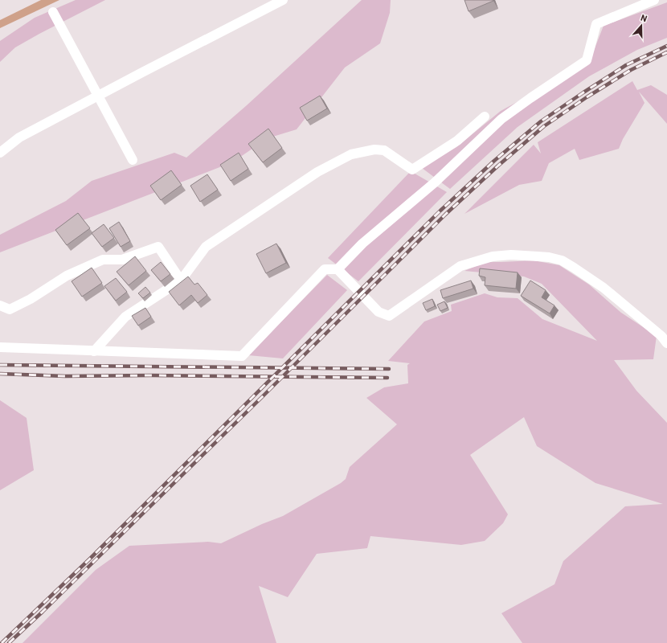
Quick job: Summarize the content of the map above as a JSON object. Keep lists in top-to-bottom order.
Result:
{
  "north": "top"
}
